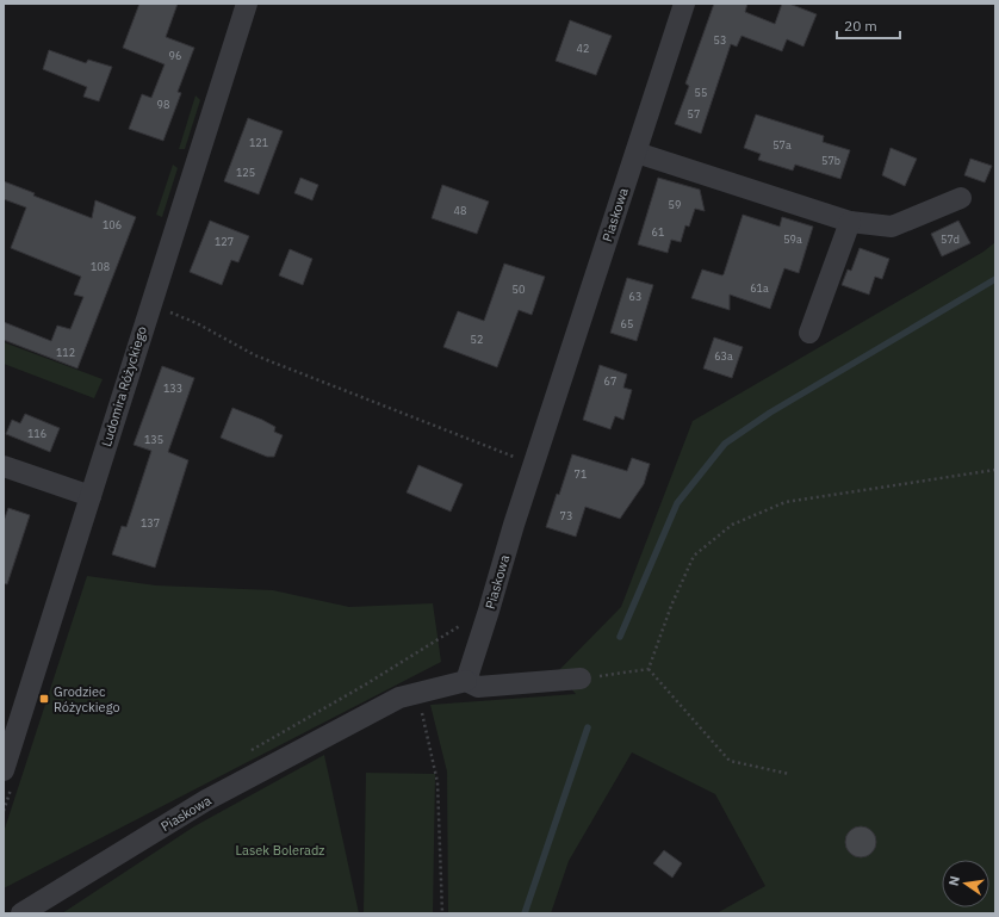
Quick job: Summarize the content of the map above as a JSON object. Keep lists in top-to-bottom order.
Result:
{
  "streets": {
    "street": ["Piaskowa", "Ludomira Różyckiego"]
  },
  "parks": ["Lasek Boleradz"],
  "places": {
    "transit": ["Grodziec Różyckiego"]
  },
  "house_numbers": [
    "53",
    "42",
    "96",
    "55",
    "98",
    "57",
    "121",
    "57a",
    "57b",
    "125",
    "59",
    "48",
    "106",
    "61",
    "59a",
    "57d",
    "127",
    "108",
    "61a",
    "50",
    "63",
    "65",
    "52",
    "112",
    "63a",
    "67",
    "133",
    "116",
    "135",
    "71",
    "73",
    "137"
  ],
  "scale_bar": "20 m",
  "north": "left"
}
